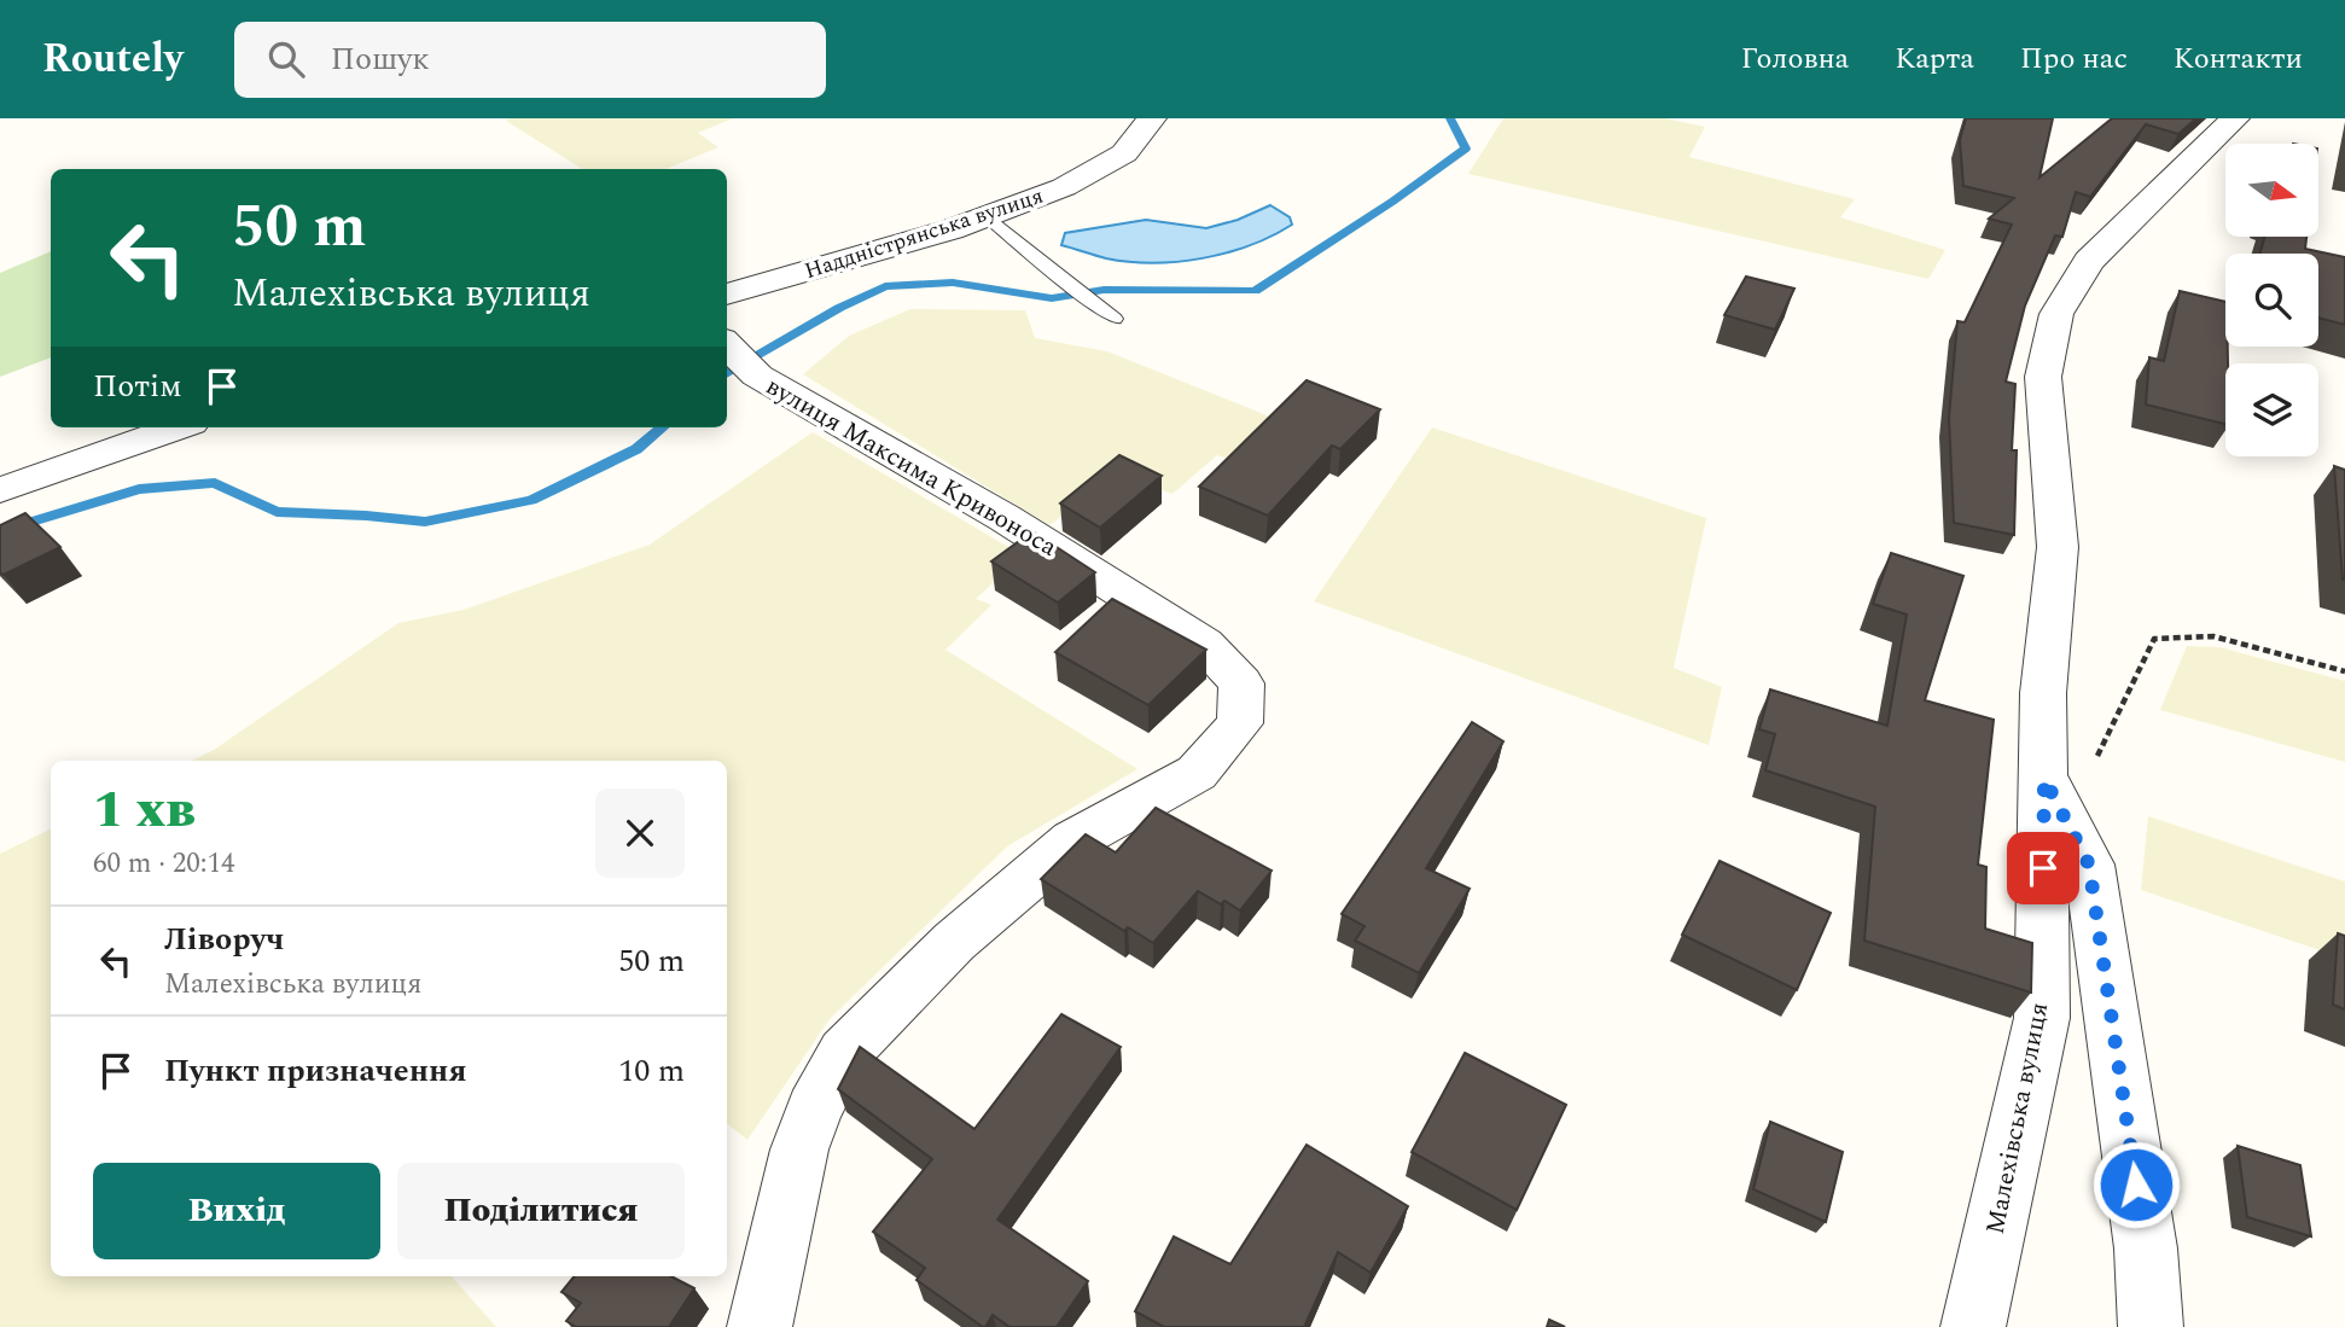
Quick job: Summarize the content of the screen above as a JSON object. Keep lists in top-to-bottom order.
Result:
{
  "streets": {
    "street": ["Наддністрянська вулиця", "вулиця Максима Кривоноса", "Малехівська вулиця"]
  },
  "north": "right",
  "page": {
    "header": "Routely",
    "search": "Пошук",
    "nav": [
      "Головна",
      "Карта",
      "Про нас",
      "Контакти"
    ],
    "turn": ["50 m", "Малехівська вулиця"],
    "then": "Потім",
    "heading": ["1 хв", "60 m · 20:14"],
    "list": [
      {
        "name": "Ліворуч",
        "note": "Малехівська вулиця",
        "value": "50 m"
      },
      {
        "name": "Пункт призначення",
        "value": "10 m"
      }
    ],
    "buttons": ["Вихід", "Поділитися"]
  }
}
